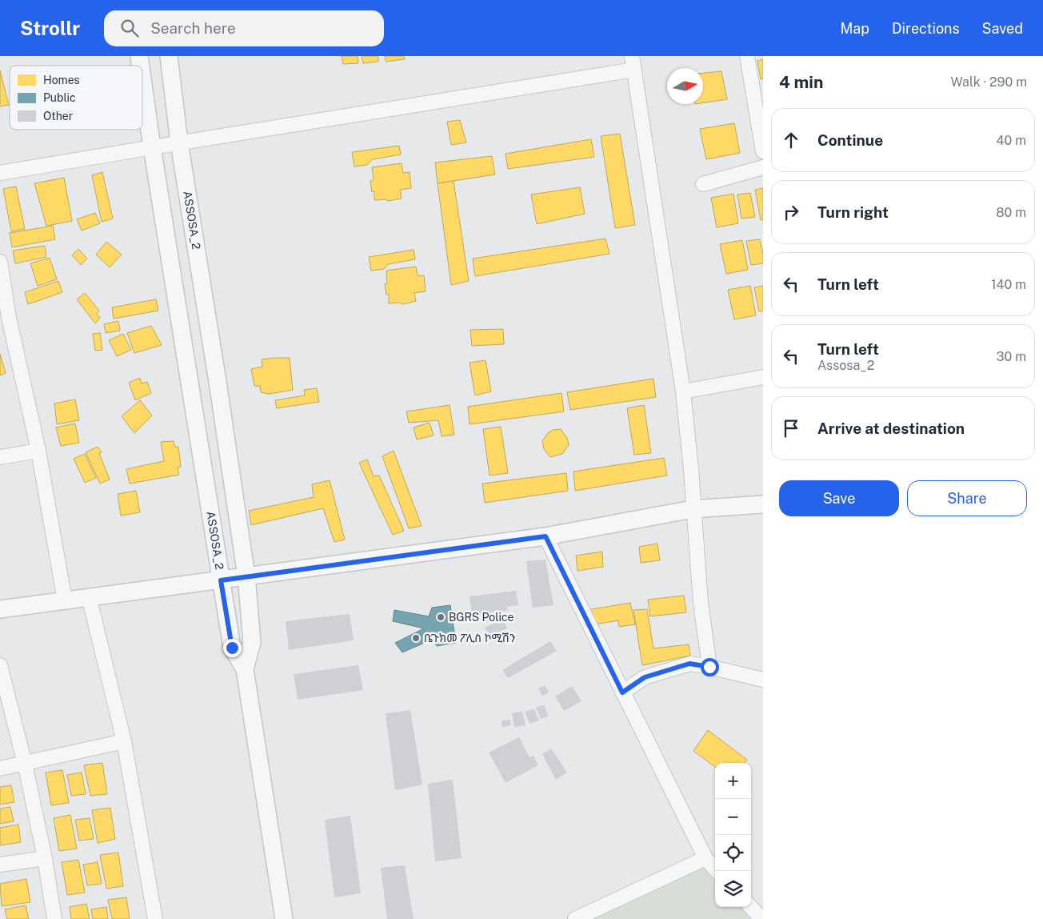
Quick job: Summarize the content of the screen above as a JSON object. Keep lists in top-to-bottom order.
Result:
{
  "streets": {
    "street": ["ASSOSA_2"]
  },
  "places": ["BGRS Police", "ቤጉክመ ፖሊስ ኮሚሽን"],
  "legend": ["Homes", "Public", "Other"],
  "north": "right",
  "page": {
    "header": "Strollr",
    "search": "Search here",
    "nav": ["Map", "Directions", "Saved"],
    "heading": ["4 min", "Walk · 290 m"],
    "list": [
      ["Continue", "40 m"],
      ["Turn right", "80 m"],
      ["Turn left", "140 m"],
      ["Turn left", "Assosa_2", "30 m"],
      "Arrive at destination"
    ],
    "buttons": ["Save", "Share"],
    "map_buttons": ["+", "−"]
  }
}
